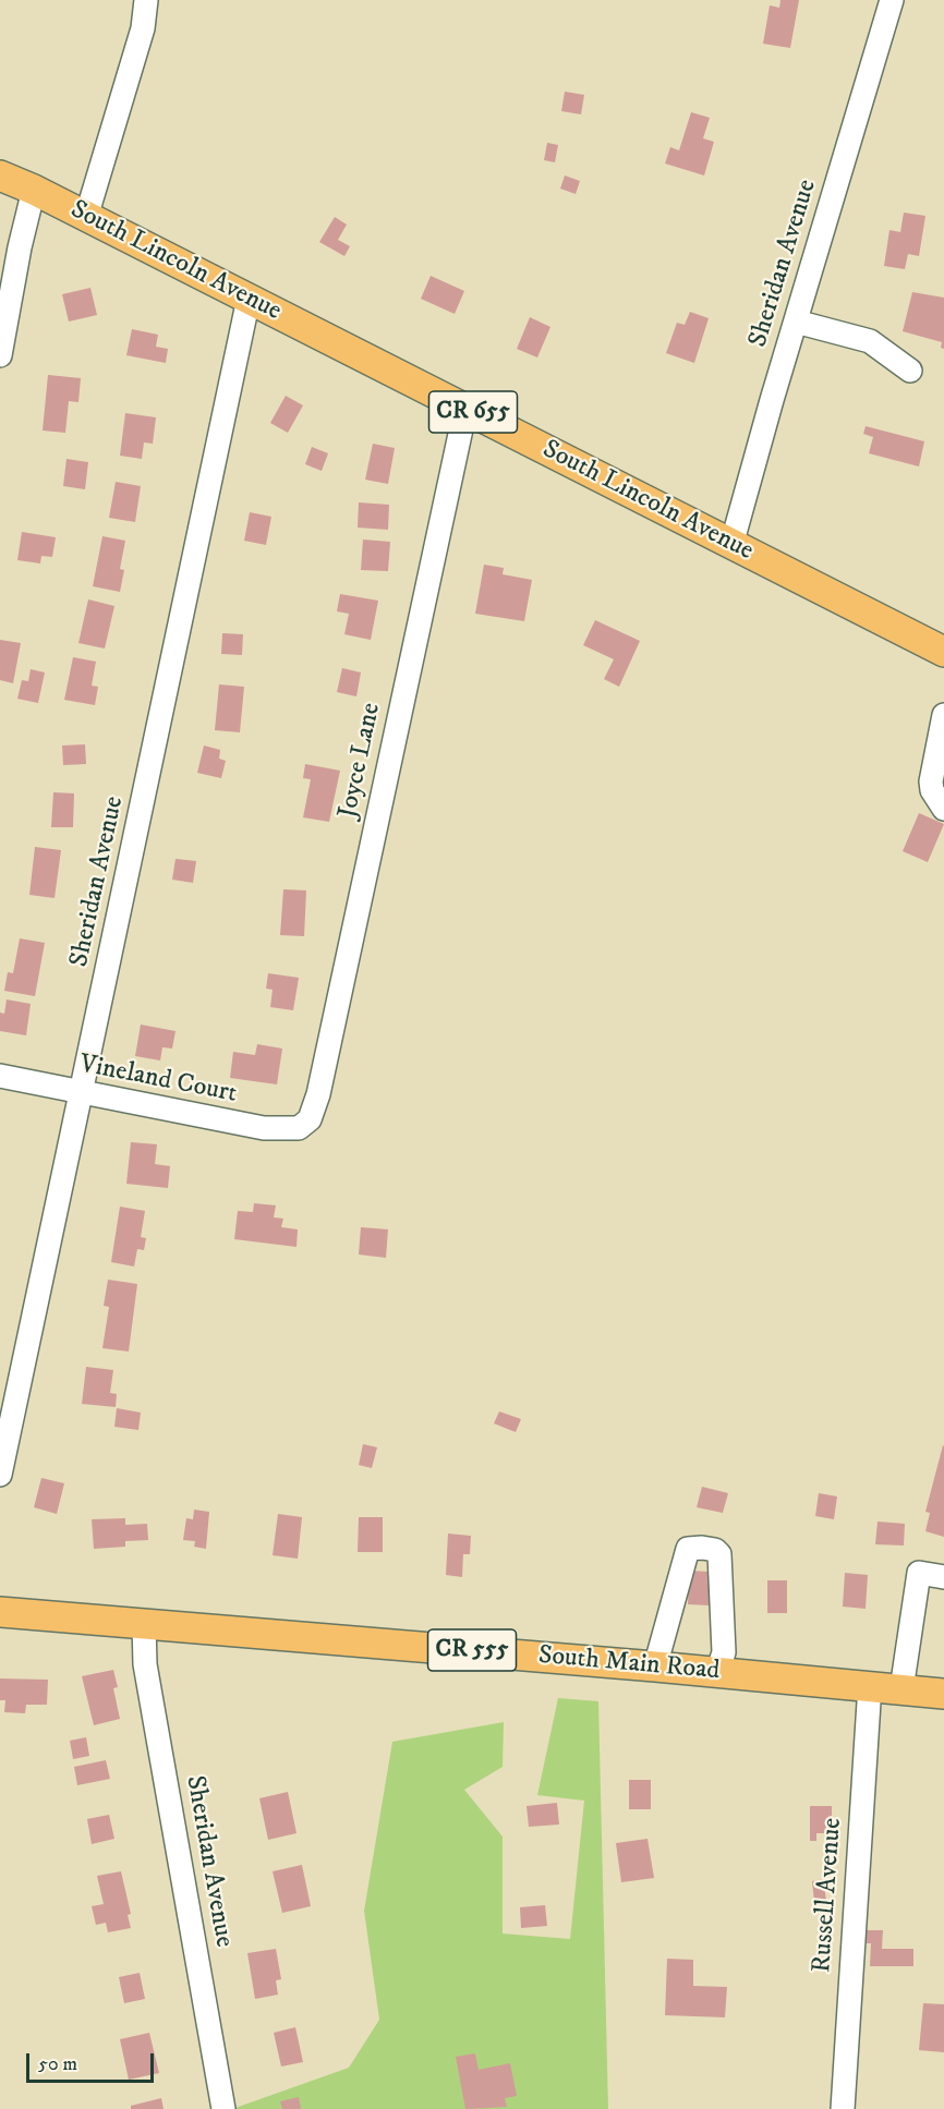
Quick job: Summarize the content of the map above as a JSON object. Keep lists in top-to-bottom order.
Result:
{
  "streets": {
    "main road": [
      "South Lincoln Avenue",
      "CR 655",
      "CR 555",
      "South Main Road"
    ],
    "street": [
      "Sheridan Avenue",
      "Joyce Lane",
      "Vineland Court",
      "Russell Avenue"
    ]
  },
  "crossings": [
    ["South Lincoln Avenue", "Sheridan Avenue"],
    ["South Lincoln Avenue", "Joyce Lane"],
    ["Sheridan Avenue", "Vineland Court"],
    ["Sheridan Avenue", "South Main Road"],
    ["Joyce Lane", "Vineland Court"],
    ["South Main Road", "Russell Avenue"]
  ],
  "scale_bar": "50 m"
}
